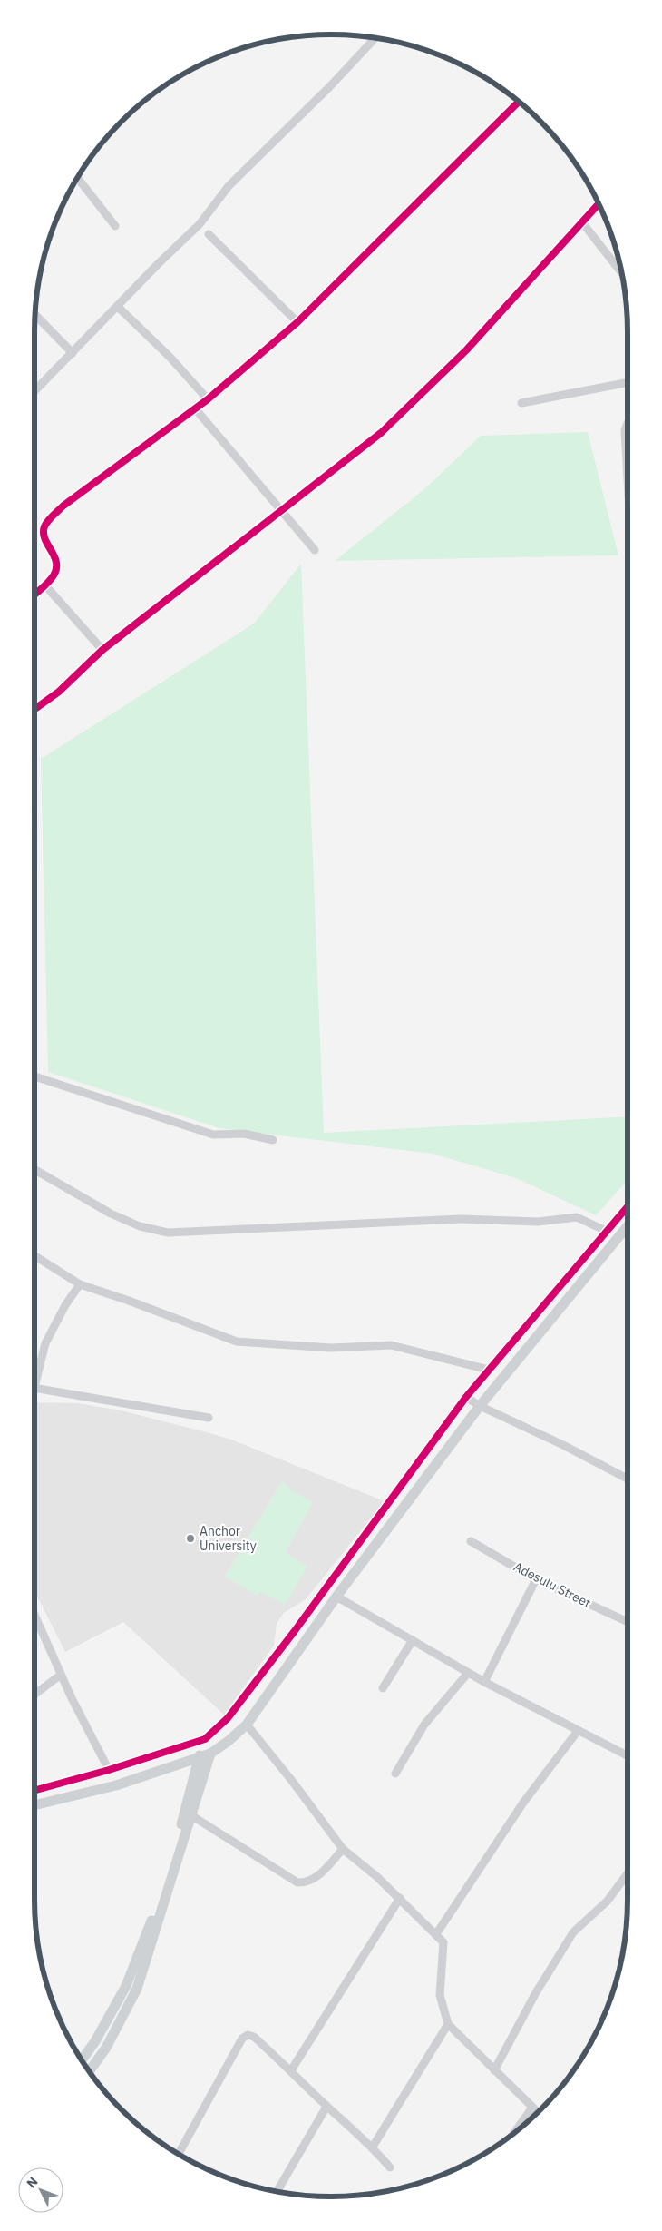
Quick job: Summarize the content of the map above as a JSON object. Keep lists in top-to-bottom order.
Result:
{
  "streets": {
    "street": ["Adesulu Street"]
  },
  "places": ["Anchor University"],
  "north": "top left"
}
